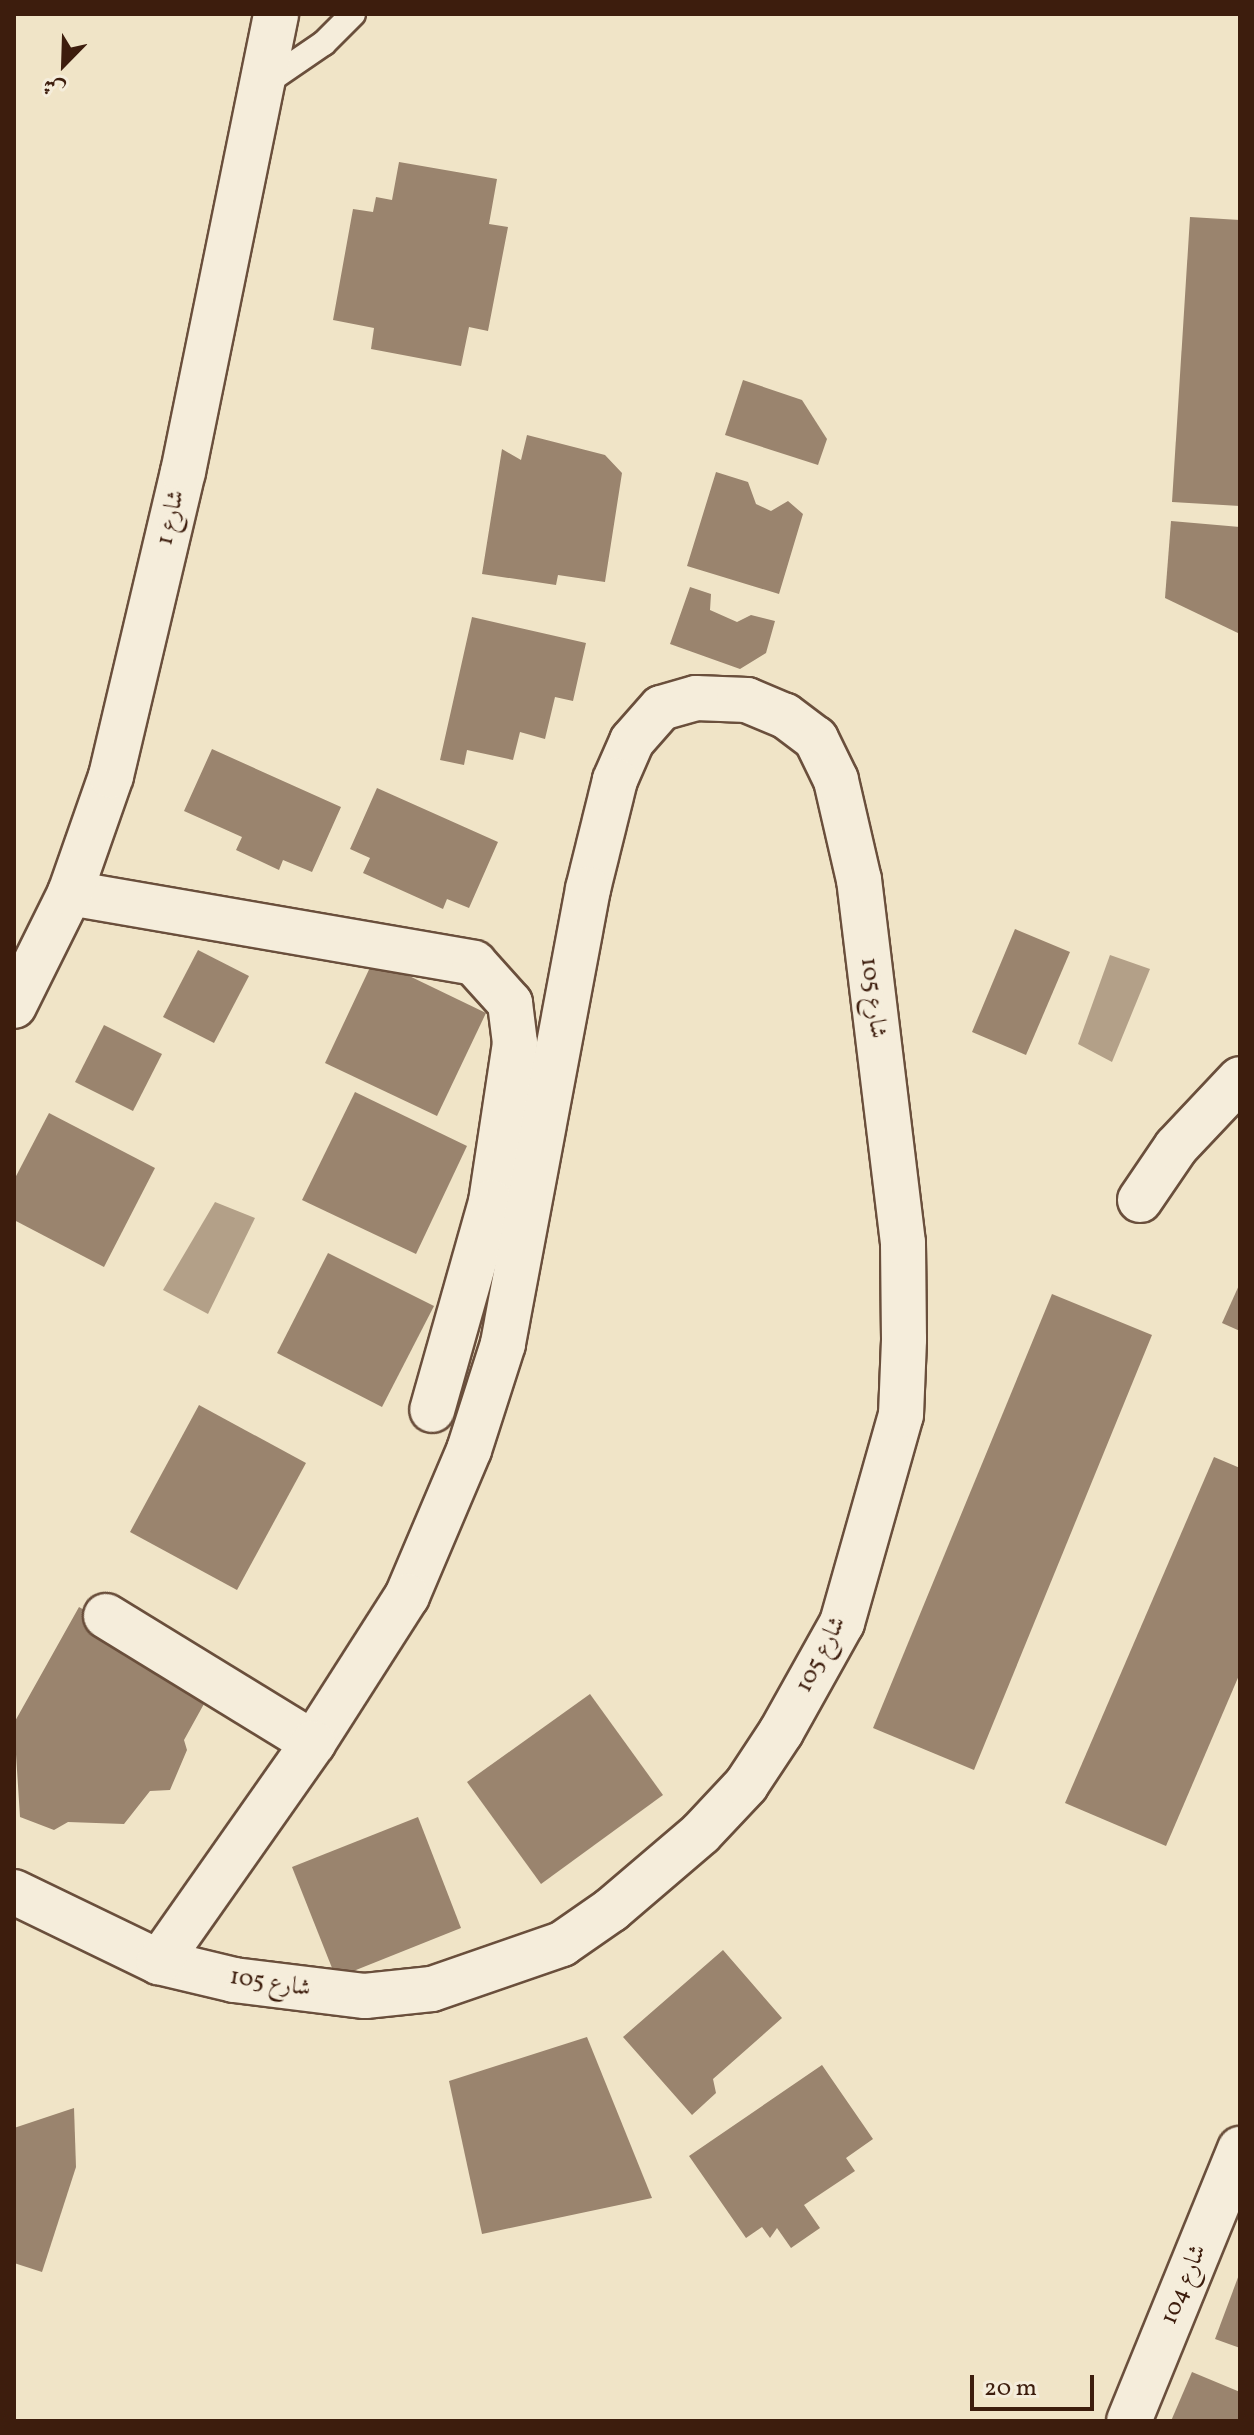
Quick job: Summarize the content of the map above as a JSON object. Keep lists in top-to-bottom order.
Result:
{
  "streets": {
    "street": ["شارع 1", "شارع 105", "شارع 104"]
  },
  "scale_bar": "20 m",
  "north": "bottom left"
}
